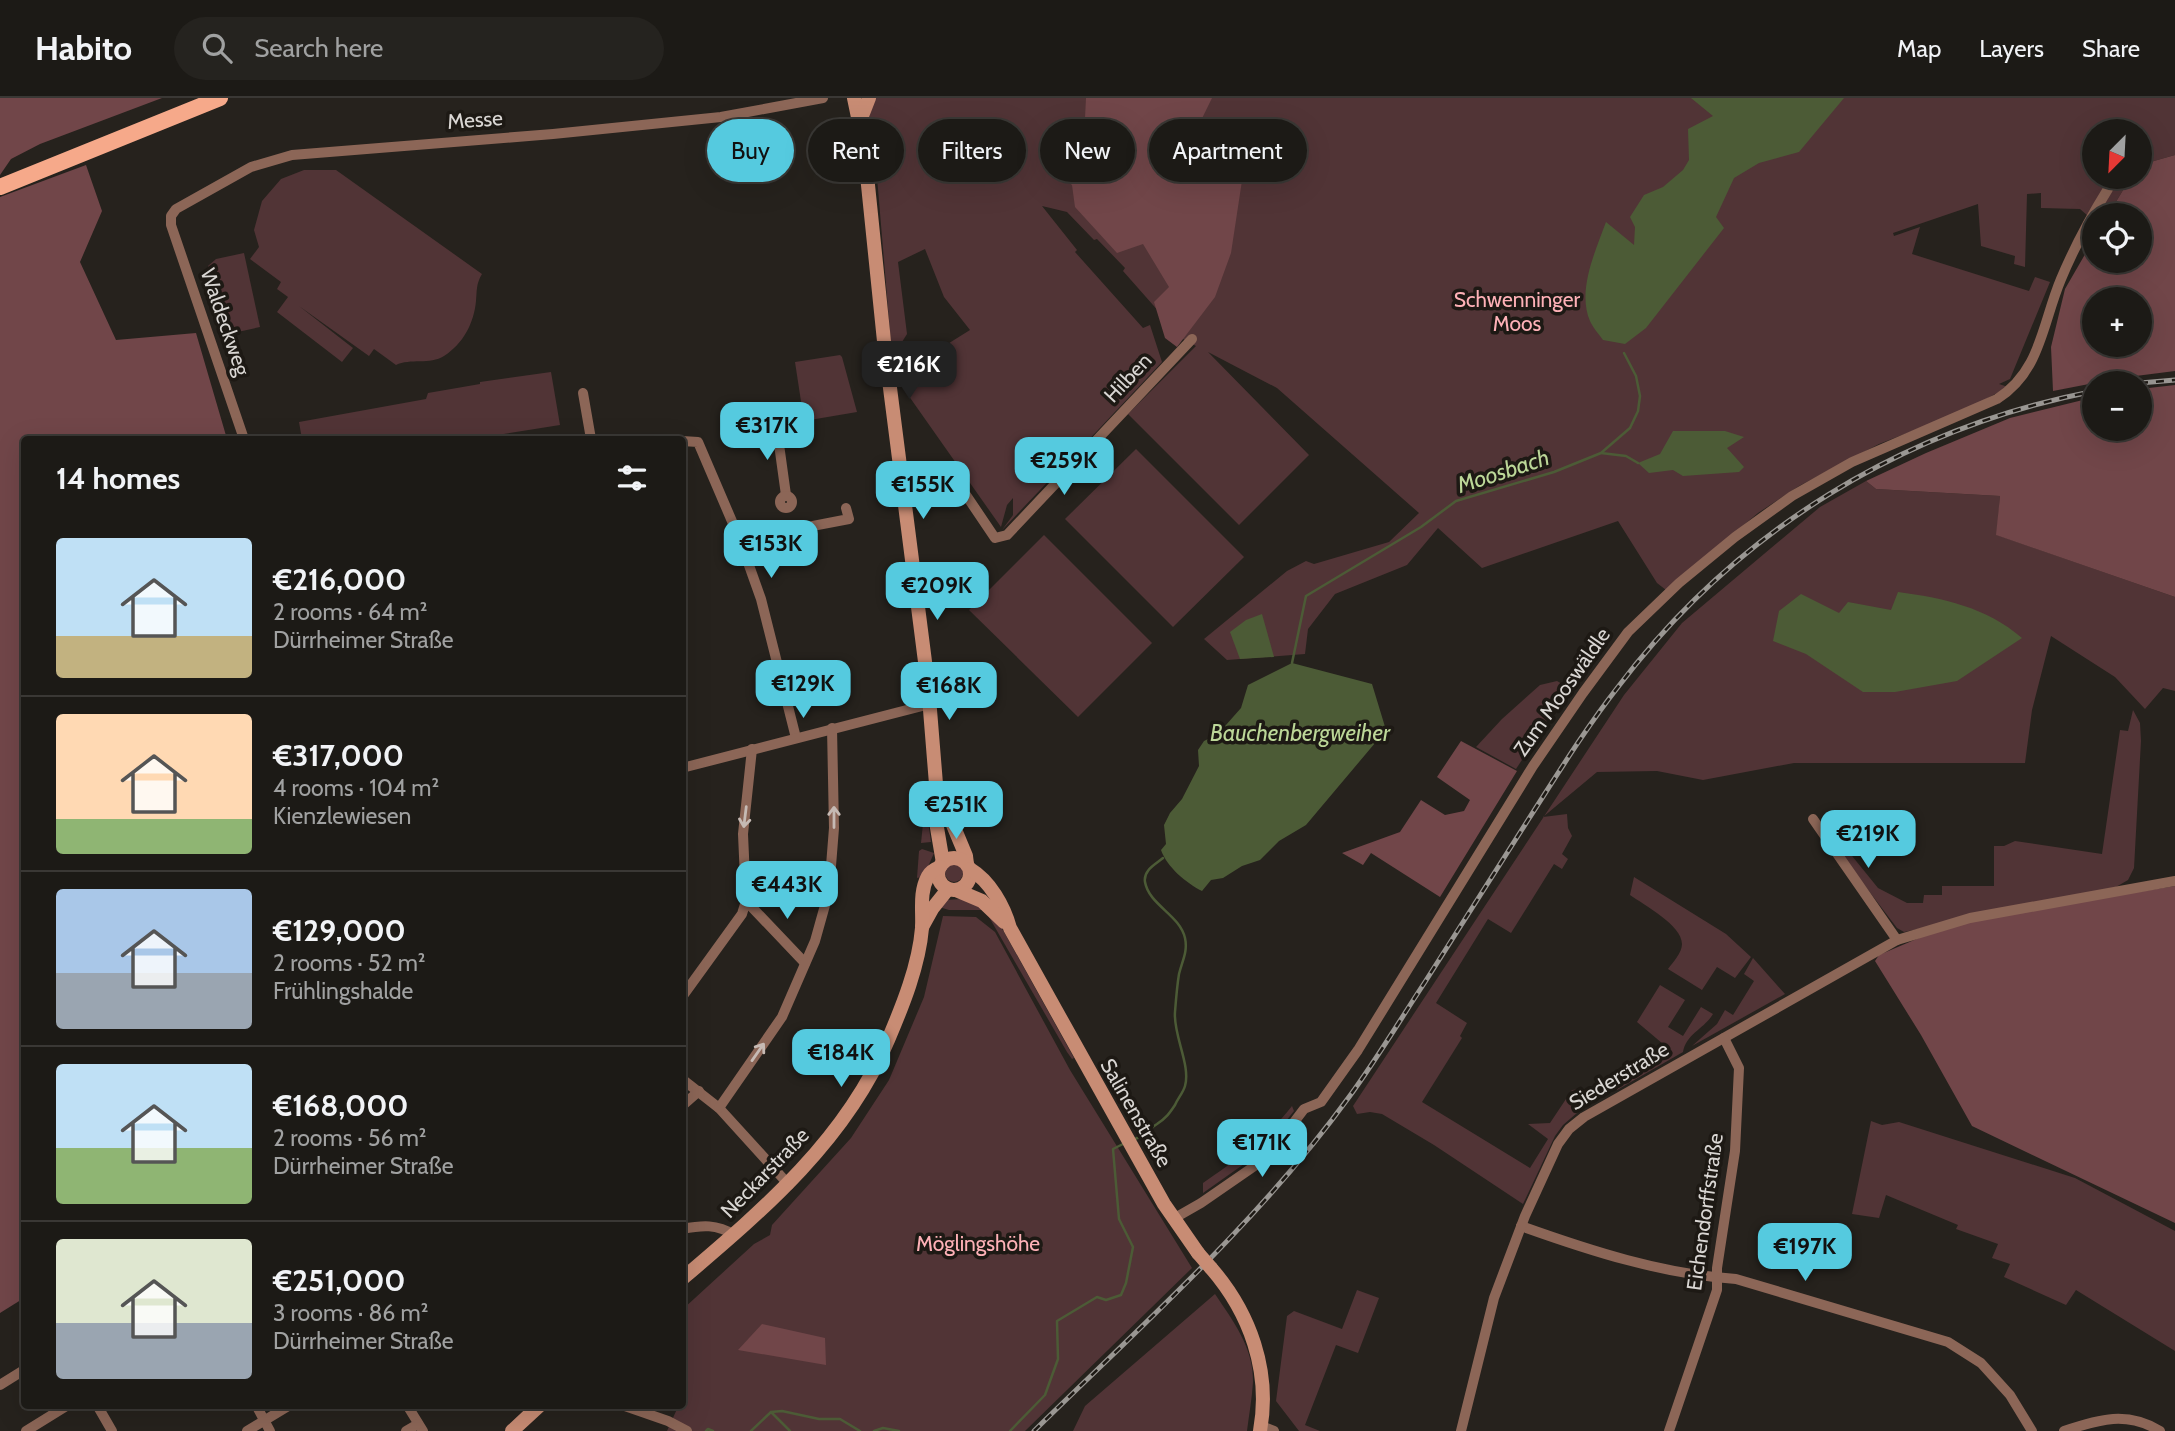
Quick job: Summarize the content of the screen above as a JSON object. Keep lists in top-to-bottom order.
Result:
{
  "streets": {
    "main road": ["Salinenstraße", "Neckarstraße"],
    "street": [
      "Messe",
      "Waldeckweg",
      "Hilben",
      "Zum Mooswäldle",
      "Siederstraße",
      "Eichendorffstraße"
    ]
  },
  "crossings": [
    ["Messe", "Waldeckweg"],
    ["Zum Mooswäldle", "Salinenstraße"],
    ["Siederstraße", "Eichendorffstraße"],
    ["Salinenstraße", "Neckarstraße"]
  ],
  "water": ["Moosbach", "Bauchenbergweiher"],
  "parks": ["Schwenninger Moos", "Möglingshöhe"],
  "north": "bottom left",
  "page": {
    "header": "Habito",
    "search": "Search here",
    "nav": ["Map", "Layers", "Share"],
    "map_buttons": ["+", "−"],
    "chip": [
      "Buy",
      "Rent",
      "Filters",
      "New",
      "Apartment"
    ],
    "price": [
      "€216K",
      "€317K",
      "€259K",
      "€155K",
      "€153K",
      "€209K",
      "€129K",
      "€168K",
      "€251K",
      "€219K",
      "€443K",
      "€184K",
      "€171K",
      "€197K"
    ],
    "heading": "14 homes",
    "list": [
      {
        "name": "€216,000",
        "note": "2 rooms · 64 m² · Dürrheimer Straße"
      },
      {
        "name": "€317,000",
        "note": "4 rooms · 104 m² · Kienzlewiesen"
      },
      {
        "name": "€129,000",
        "note": "2 rooms · 52 m² · Frühlingshalde"
      },
      {
        "name": "€168,000",
        "note": "2 rooms · 56 m² · Dürrheimer Straße"
      },
      {
        "name": "€251,000",
        "note": "3 rooms · 86 m² · Dürrheimer Straße"
      }
    ]
  }
}
